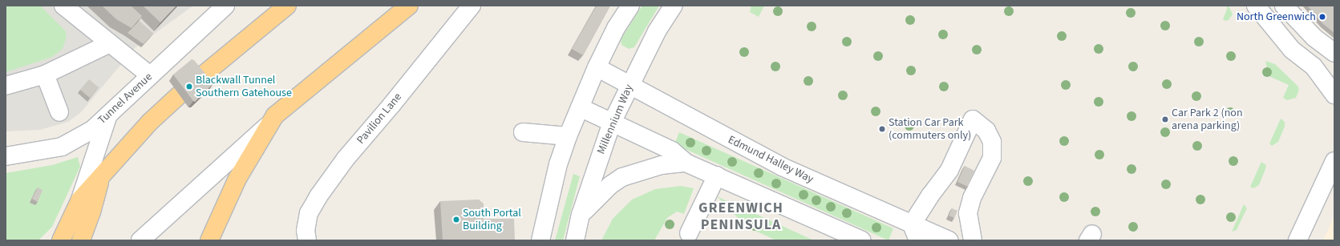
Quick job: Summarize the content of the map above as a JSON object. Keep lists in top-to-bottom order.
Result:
{
  "streets": {
    "street": [
      "Tunnel Avenue",
      "Pavilion Lane",
      "Millennium Way",
      "Edmund Halley Way"
    ]
  },
  "crossings": [
    ["Millennium Way", "Edmund Halley Way"]
  ],
  "districts": ["GREENWICH PENINSULA"],
  "places": [
    "North Greenwich",
    "Blackwall Tunnel Southern Gatehouse",
    "Car Park 2 (non arena parking)",
    "Station Car Park (commuters only)",
    "South Portal Building"
  ]
}
